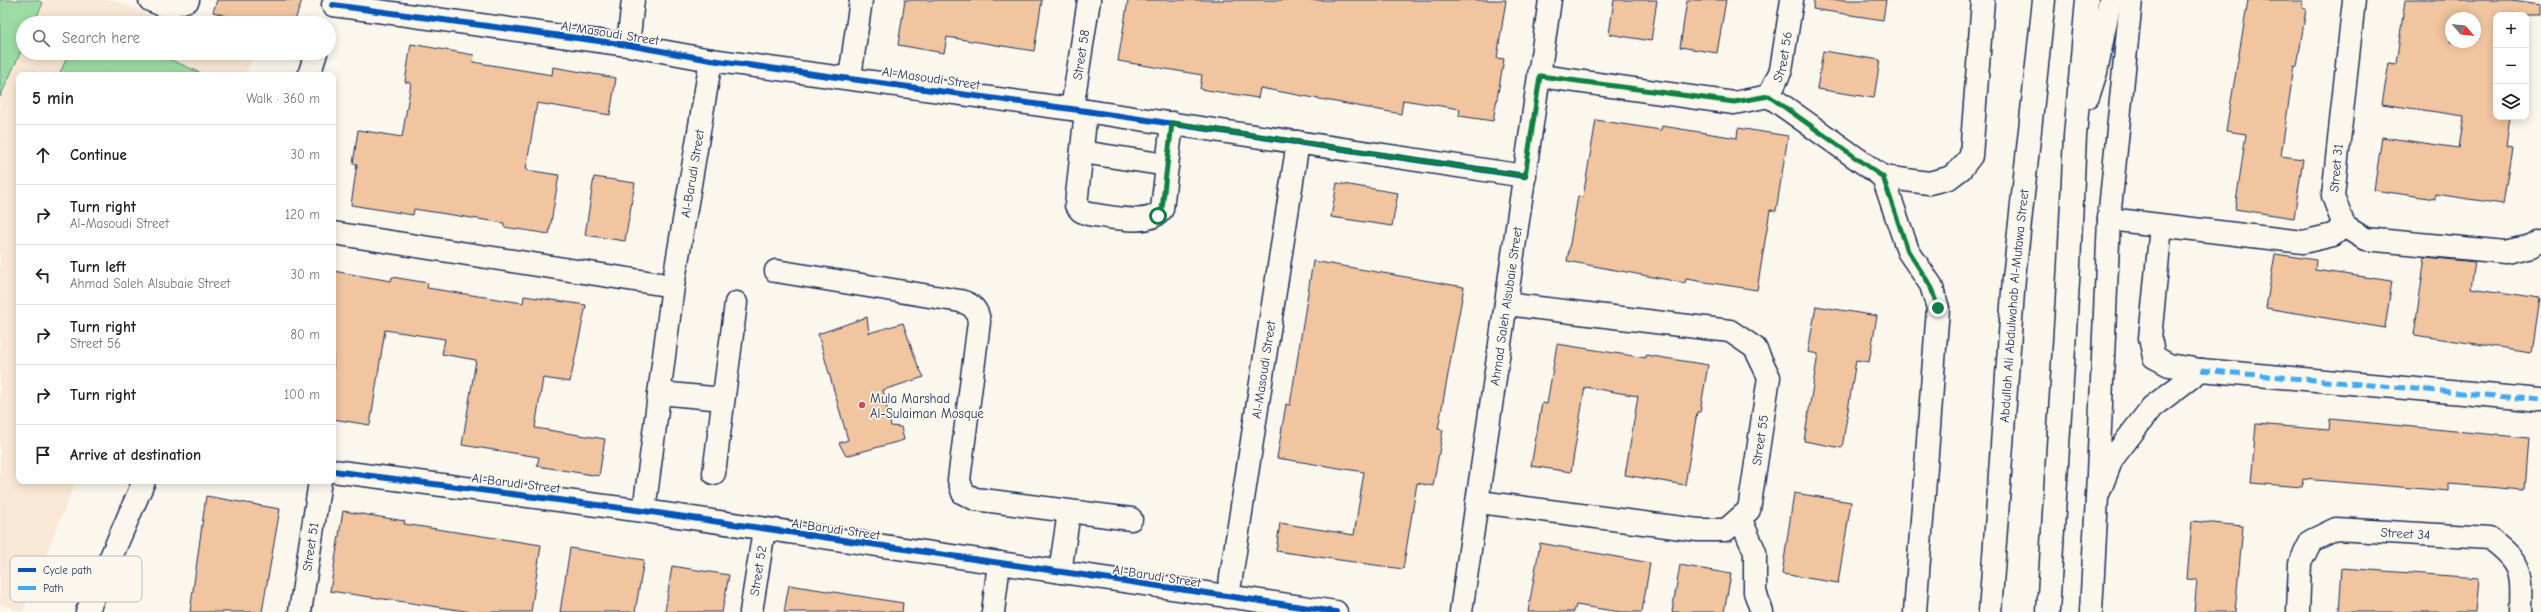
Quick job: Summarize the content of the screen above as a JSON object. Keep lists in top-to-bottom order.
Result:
{
  "streets": {
    "street": [
      "Al-Masoudi Street",
      "Street 58",
      "Street 56",
      "Street 31",
      "Al-Barudi Street",
      "Ahmad Saleh Alsubaie Street",
      "Abdullah Ali Abdulwahab Al-Mutawa Street",
      "Street 55",
      "Street 34",
      "Street 51",
      "Street 52"
    ]
  },
  "crossings": [
    ["Al-Masoudi Street", "Street 58"],
    ["Al-Masoudi Street", "Al-Barudi Street"],
    ["Al-Masoudi Street", "Ahmad Saleh Alsubaie Street"],
    ["Street 56", "Ahmad Saleh Alsubaie Street"],
    ["Al-Barudi Street", "Street 52"],
    ["Ahmad Saleh Alsubaie Street", "Street 55"]
  ],
  "places": ["Mula Marshad Al-Sulaiman Mosque"],
  "legend": ["Cycle path", "Path"],
  "north": "bottom right",
  "page": {
    "map_buttons": ["+", "−"],
    "search": "Search here",
    "heading": ["5 min", "Walk · 360 m"],
    "list": [
      ["Continue", "30 m"],
      ["Turn right", "Al-Masoudi Street", "120 m"],
      ["Turn left", "Ahmad Saleh Alsubaie Street", "30 m"],
      ["Turn right", "Street 56", "80 m"],
      ["Turn right", "100 m"],
      "Arrive at destination"
    ]
  }
}
